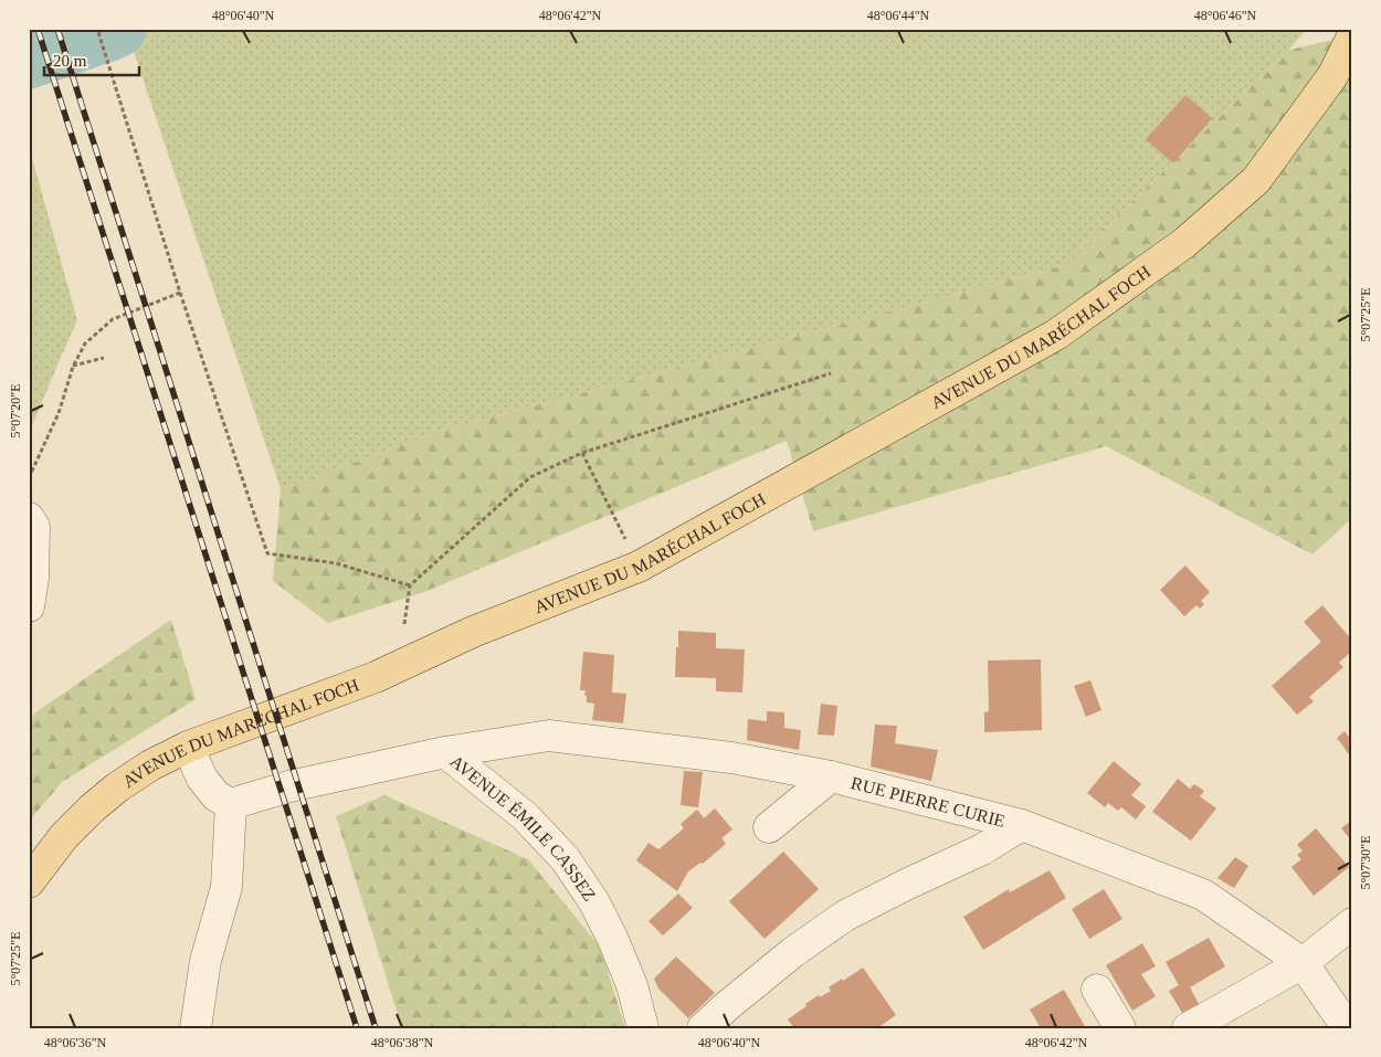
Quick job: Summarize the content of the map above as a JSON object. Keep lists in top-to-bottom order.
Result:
{
  "streets": {
    "main road": ["AVENUE DU MARÉCHAL FOCH"],
    "street": ["RUE PIERRE CURIE", "AVENUE ÉMILE CASSEZ"]
  },
  "crossings": [
    ["RUE PIERRE CURIE", "AVENUE ÉMILE CASSEZ"]
  ],
  "scale_bar": "20 m",
  "coordinates": [
    "48°06'40\"N",
    "48°06'42\"N",
    "48°06'44\"N",
    "48°06'46\"N",
    "5°07'25\"E",
    "5°07'20\"E",
    "5°07'30\"E",
    "48°06'36\"N",
    "48°06'38\"N"
  ]
}
